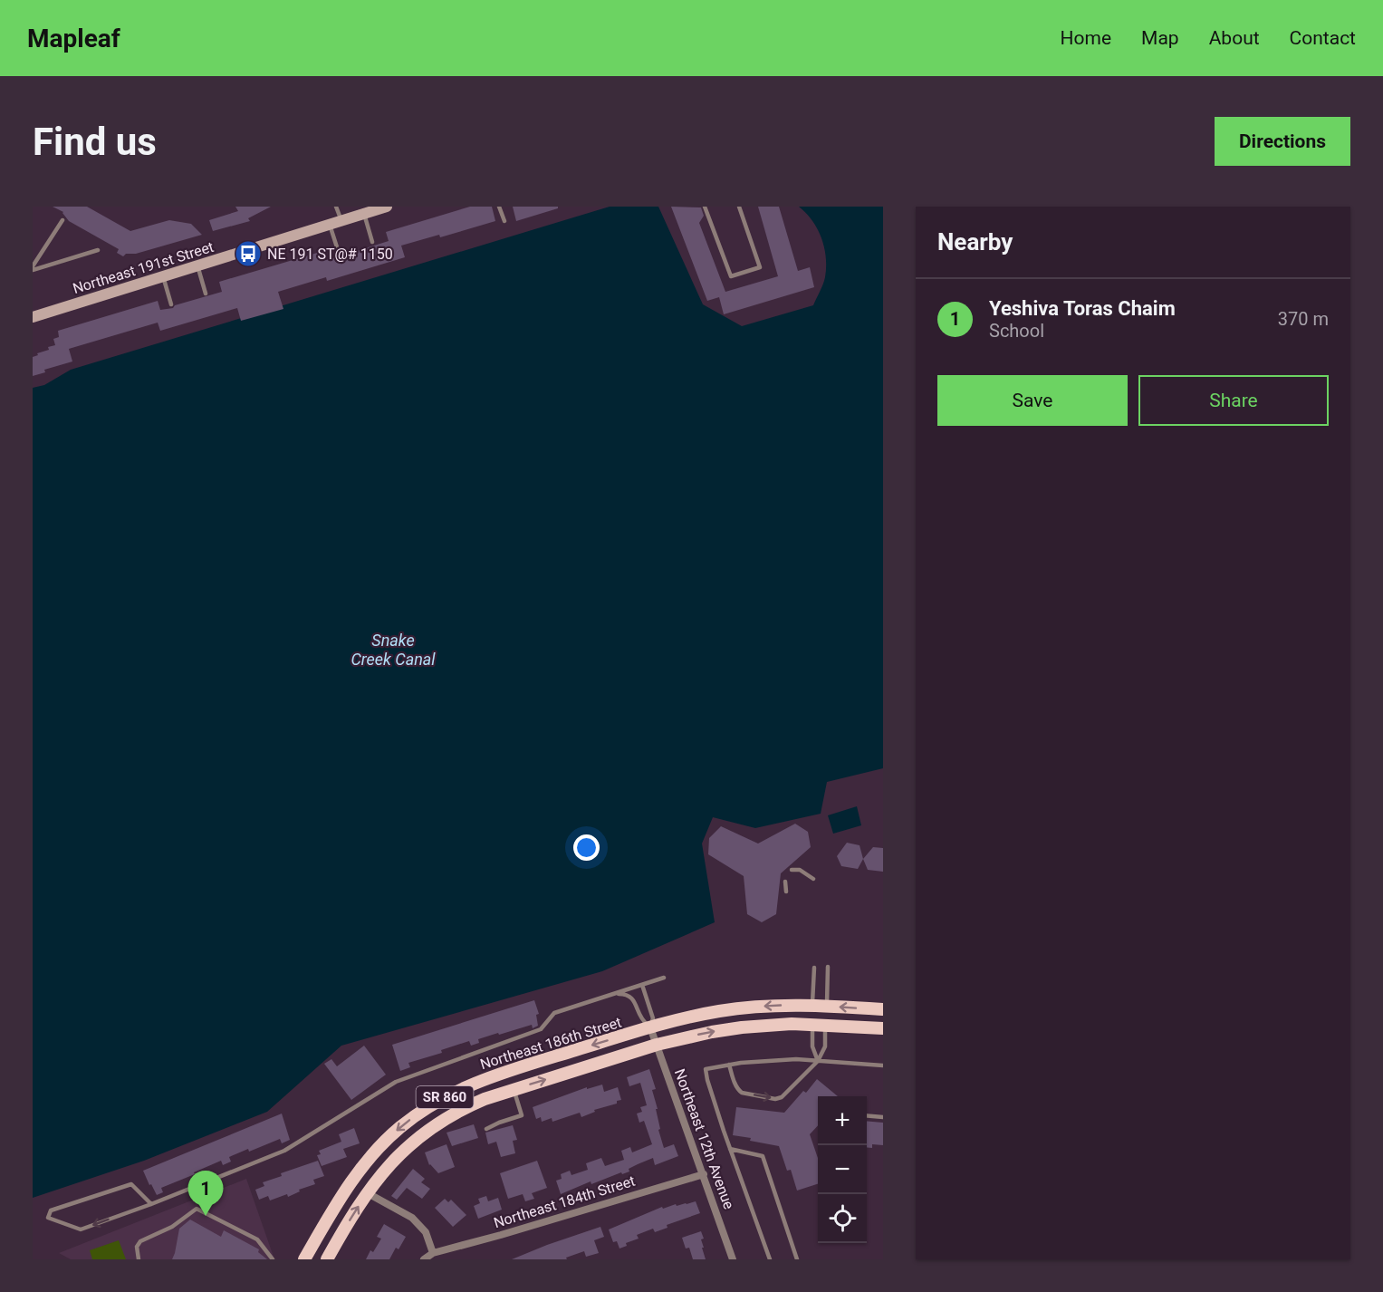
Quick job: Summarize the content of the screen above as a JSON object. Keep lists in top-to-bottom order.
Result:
{
  "streets": {
    "main road": ["Northeast 186th Street", "SR 860"],
    "street": ["Northeast 191st Street", "Northeast 12th Avenue", "Northeast 184th Street"]
  },
  "crossings": [
    ["Northeast 186th Street", "Northeast 12th Avenue"],
    ["SR 860", "Northeast 12th Avenue"],
    ["Northeast 12th Avenue", "Northeast 184th Street"]
  ],
  "water": ["Snake Creek Canal"],
  "places": {
    "bus stop": ["NE 191 ST@# 1150"]
  },
  "page": {
    "header": "Mapleaf",
    "nav": [
      "Home",
      "Map",
      "About",
      "Contact"
    ],
    "buttons": [
      "Directions",
      ["Save", "Share"]
    ],
    "title": "Find us",
    "heading": "Nearby",
    "list": [
      {
        "mark": "1",
        "name": "Yeshiva Toras Chaim",
        "note": "School",
        "value": "370 m"
      }
    ],
    "map_buttons": ["+", "−"],
    "pins": "1"
  }
}
